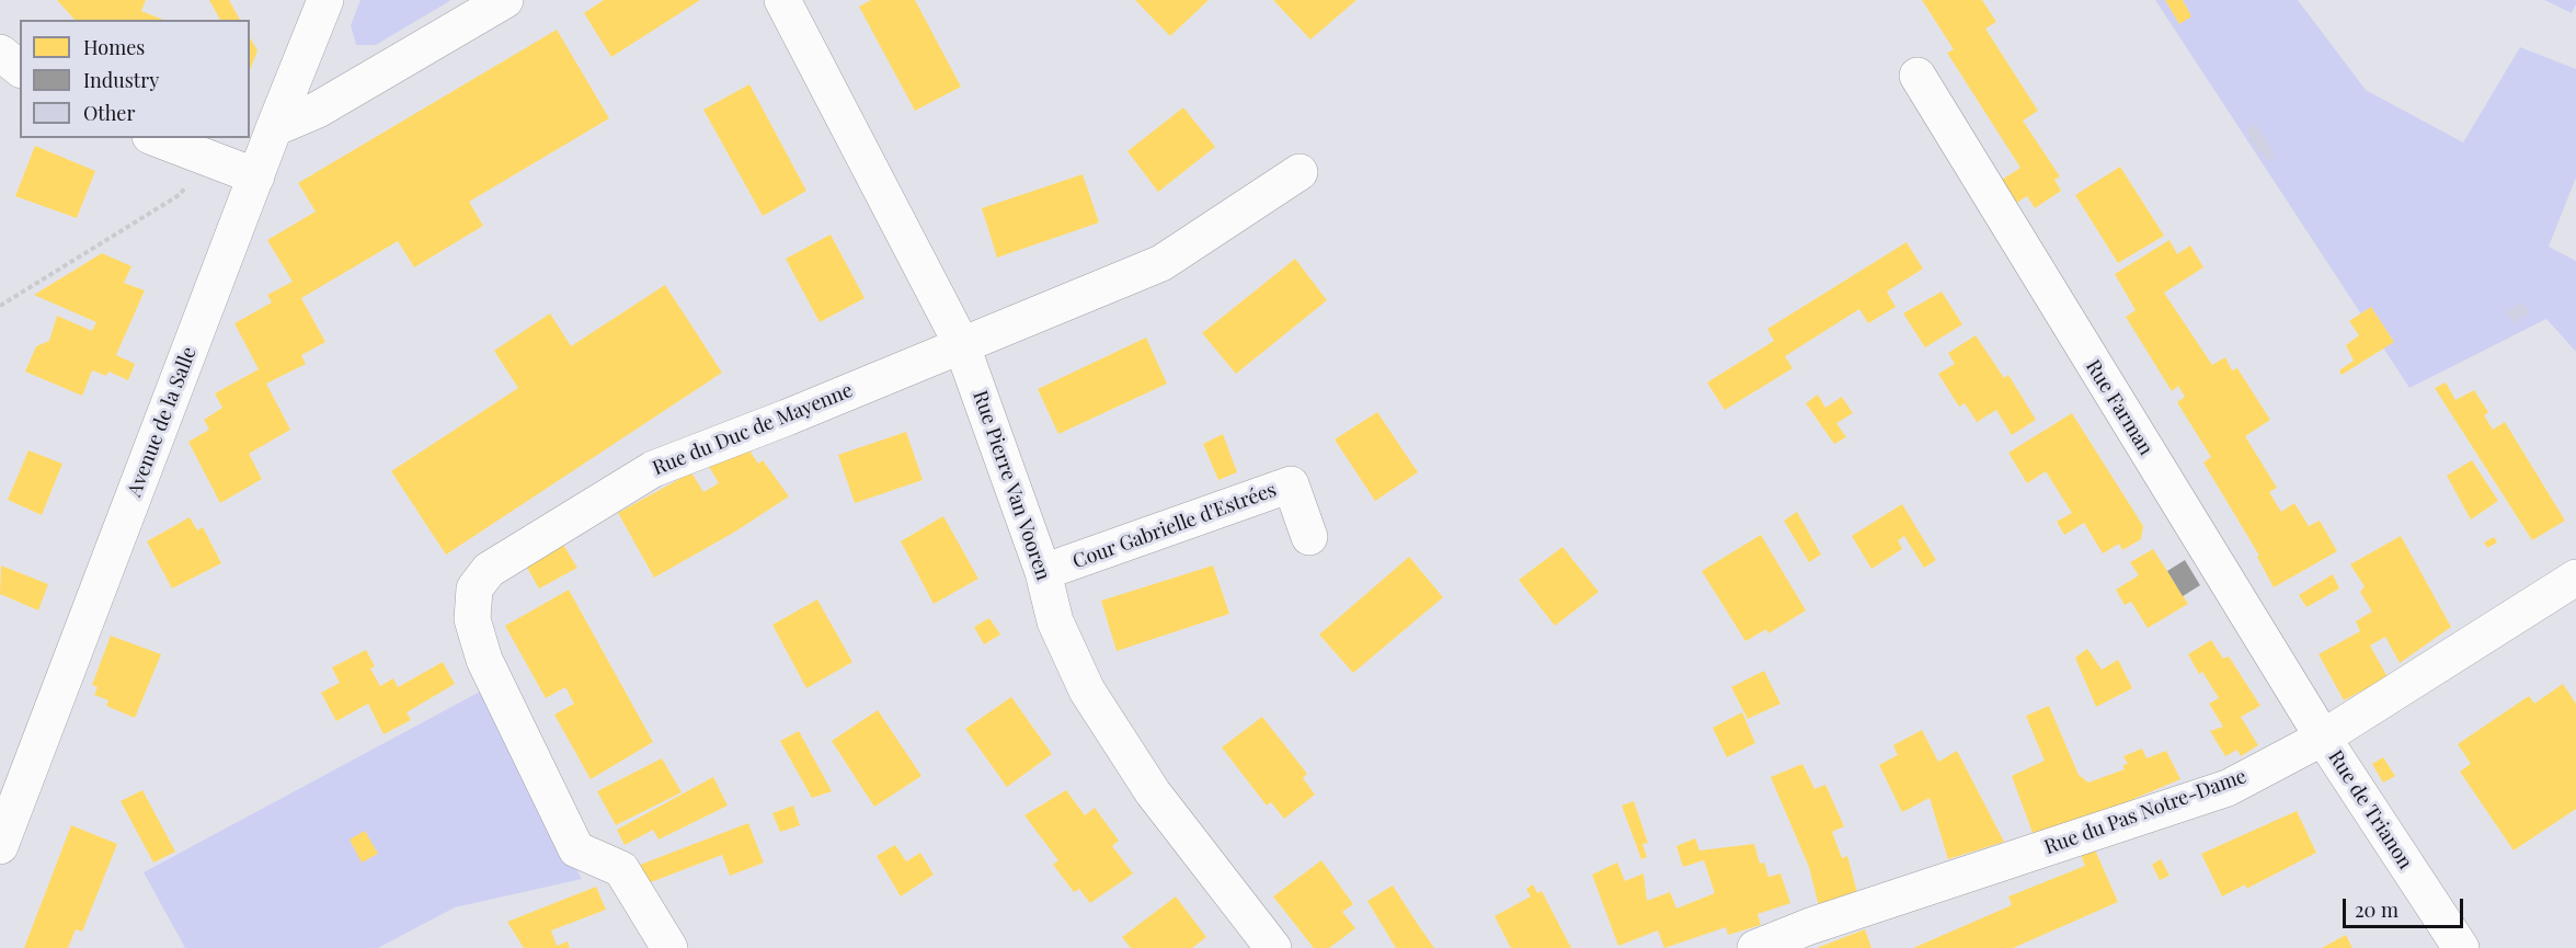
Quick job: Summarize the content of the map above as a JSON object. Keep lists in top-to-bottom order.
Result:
{
  "streets": {
    "street": [
      "Rue Farman",
      "Avenue de la Salle",
      "Rue du Duc de Mayenne",
      "Rue Pierre Van Vooren",
      "Cour Gabrielle d'Estrées",
      "Rue de Trianon",
      "Rue du Pas Notre-Dame"
    ]
  },
  "crossings": [
    ["Rue Farman", "Rue de Trianon"],
    ["Rue Farman", "Rue du Pas Notre-Dame"],
    ["Rue du Duc de Mayenne", "Rue Pierre Van Vooren"],
    ["Rue Pierre Van Vooren", "Cour Gabrielle d'Estrées"],
    ["Rue de Trianon", "Rue du Pas Notre-Dame"]
  ],
  "legend": ["Homes", "Industry", "Other"],
  "scale_bar": "20 m"
}
